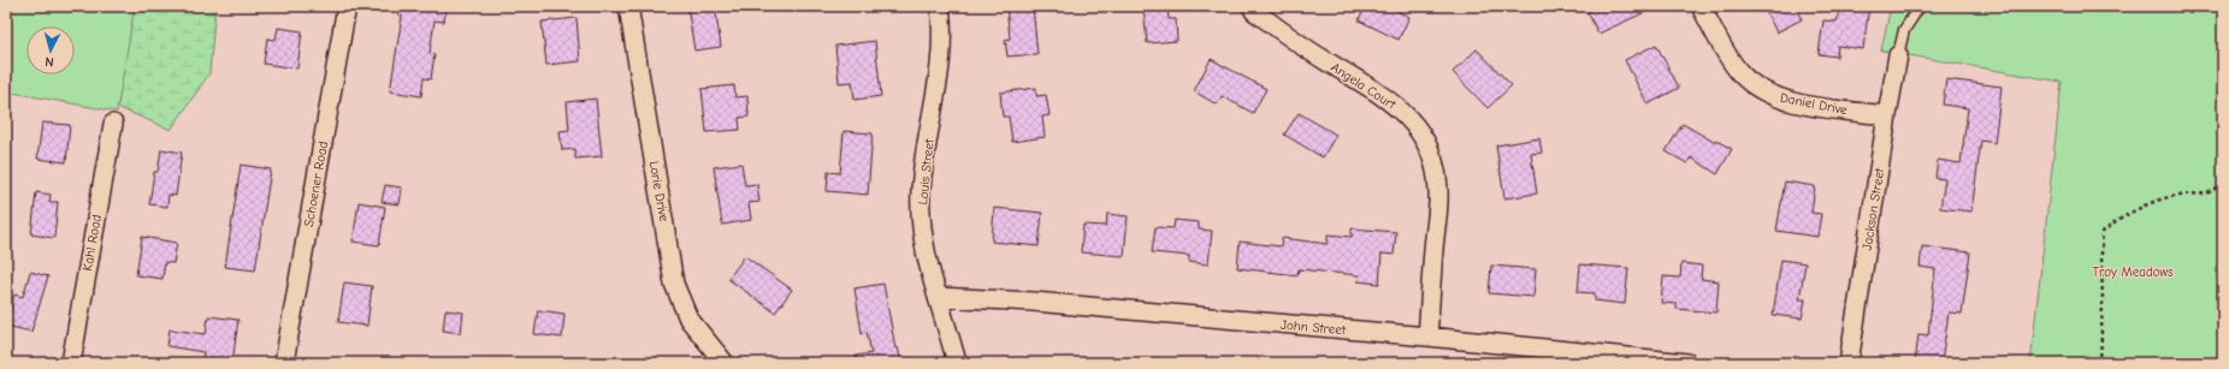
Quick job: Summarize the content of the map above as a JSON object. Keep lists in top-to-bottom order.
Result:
{
  "streets": {
    "street": [
      "Angela Court",
      "Daniel Drive",
      "Louis Street",
      "Schoener Road",
      "Lorie Drive",
      "Jackson Street",
      "Kahl Road",
      "John Street"
    ]
  },
  "crossings": [
    ["Angela Court", "John Street"],
    ["Daniel Drive", "Jackson Street"],
    ["Louis Street", "John Street"]
  ],
  "parks": ["Troy Meadows"],
  "north": "bottom"
}
